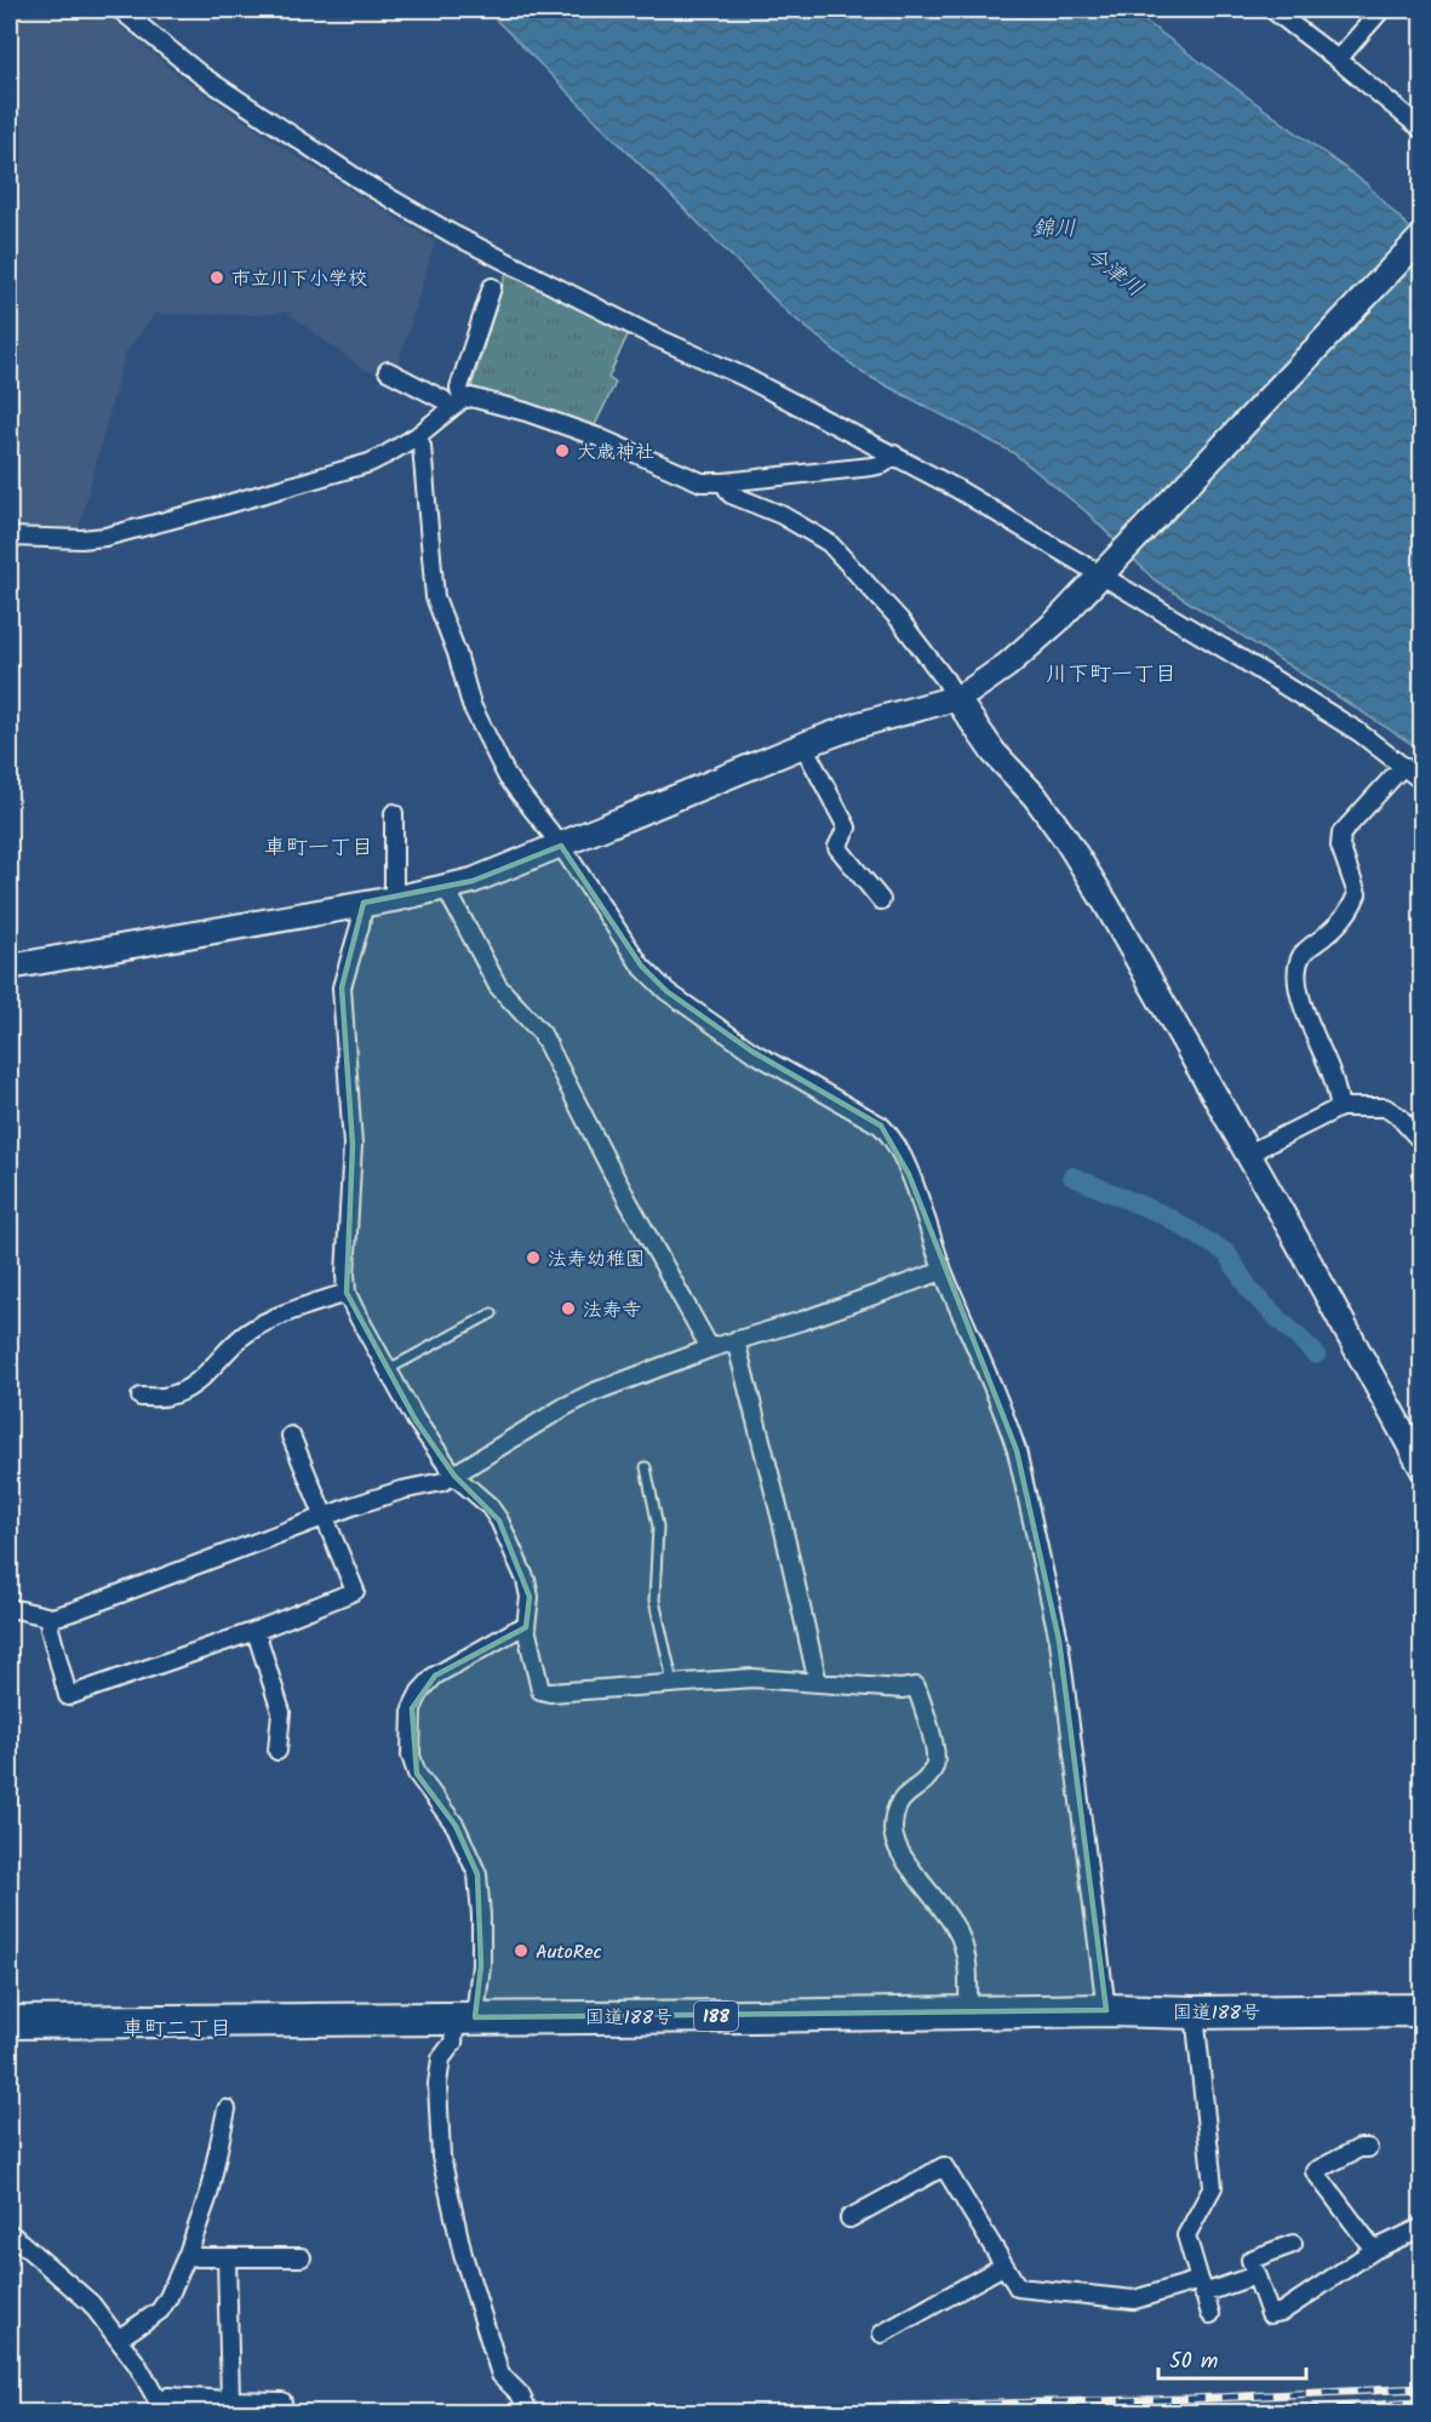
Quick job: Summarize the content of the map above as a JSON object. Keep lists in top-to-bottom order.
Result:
{
  "streets": {
    "highway": ["国道188号", "188"]
  },
  "districts": ["川下町一丁目", "車町一丁目", "車町二丁目"],
  "water": ["錦川", "今津川"],
  "places": [
    "市立川下小学校",
    "大歳神社",
    "法寿幼稚園",
    "法寿寺",
    "AutoRec"
  ],
  "scale_bar": "50 m"
}
